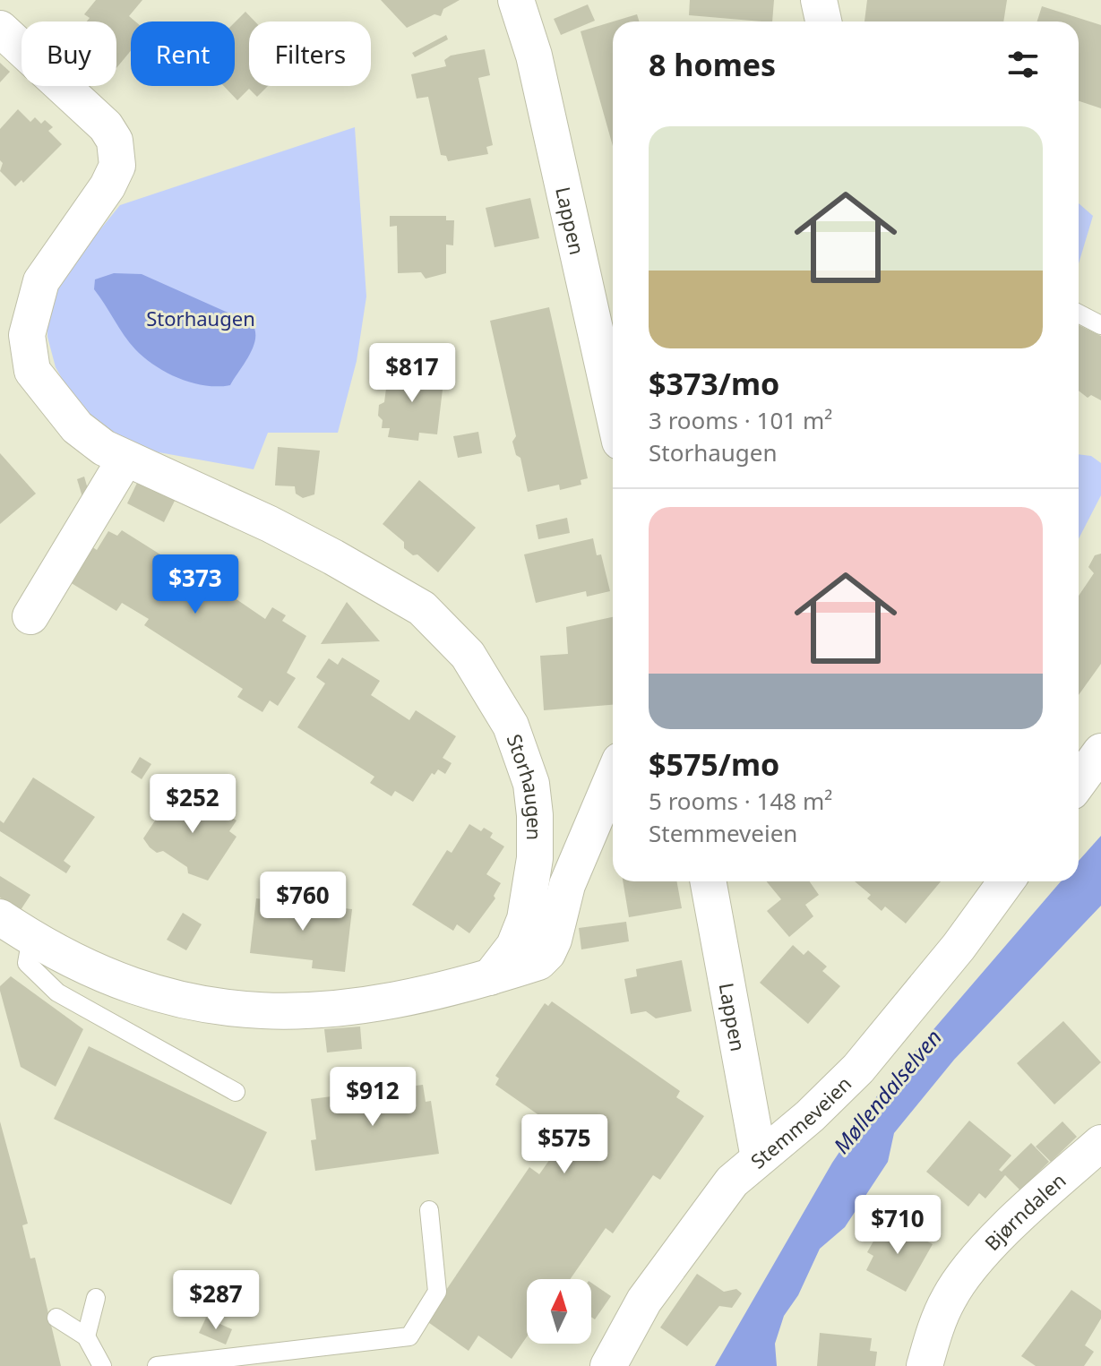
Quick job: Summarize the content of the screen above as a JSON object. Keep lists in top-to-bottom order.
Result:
{
  "streets": {
    "street": [
      "Lappen",
      "Storhaugen",
      "Stemmeveien",
      "Bjørndalen"
    ]
  },
  "crossings": [
    ["Lappen", "Stemmeveien"]
  ],
  "water": ["Møllendalselven"],
  "parks": ["Storhaugen"],
  "north": "top",
  "page": {
    "chip": ["Buy", "Rent", "Filters"],
    "heading": "8 homes",
    "list": [
      {
        "name": "$373/mo",
        "note": "3 rooms · 101 m² · Storhaugen"
      },
      {
        "name": "$575/mo",
        "note": "5 rooms · 148 m² · Stemmeveien"
      }
    ],
    "price": [
      "$817",
      "$373",
      "$252",
      "$760",
      "$912",
      "$575",
      "$710",
      "$287"
    ]
  }
}
